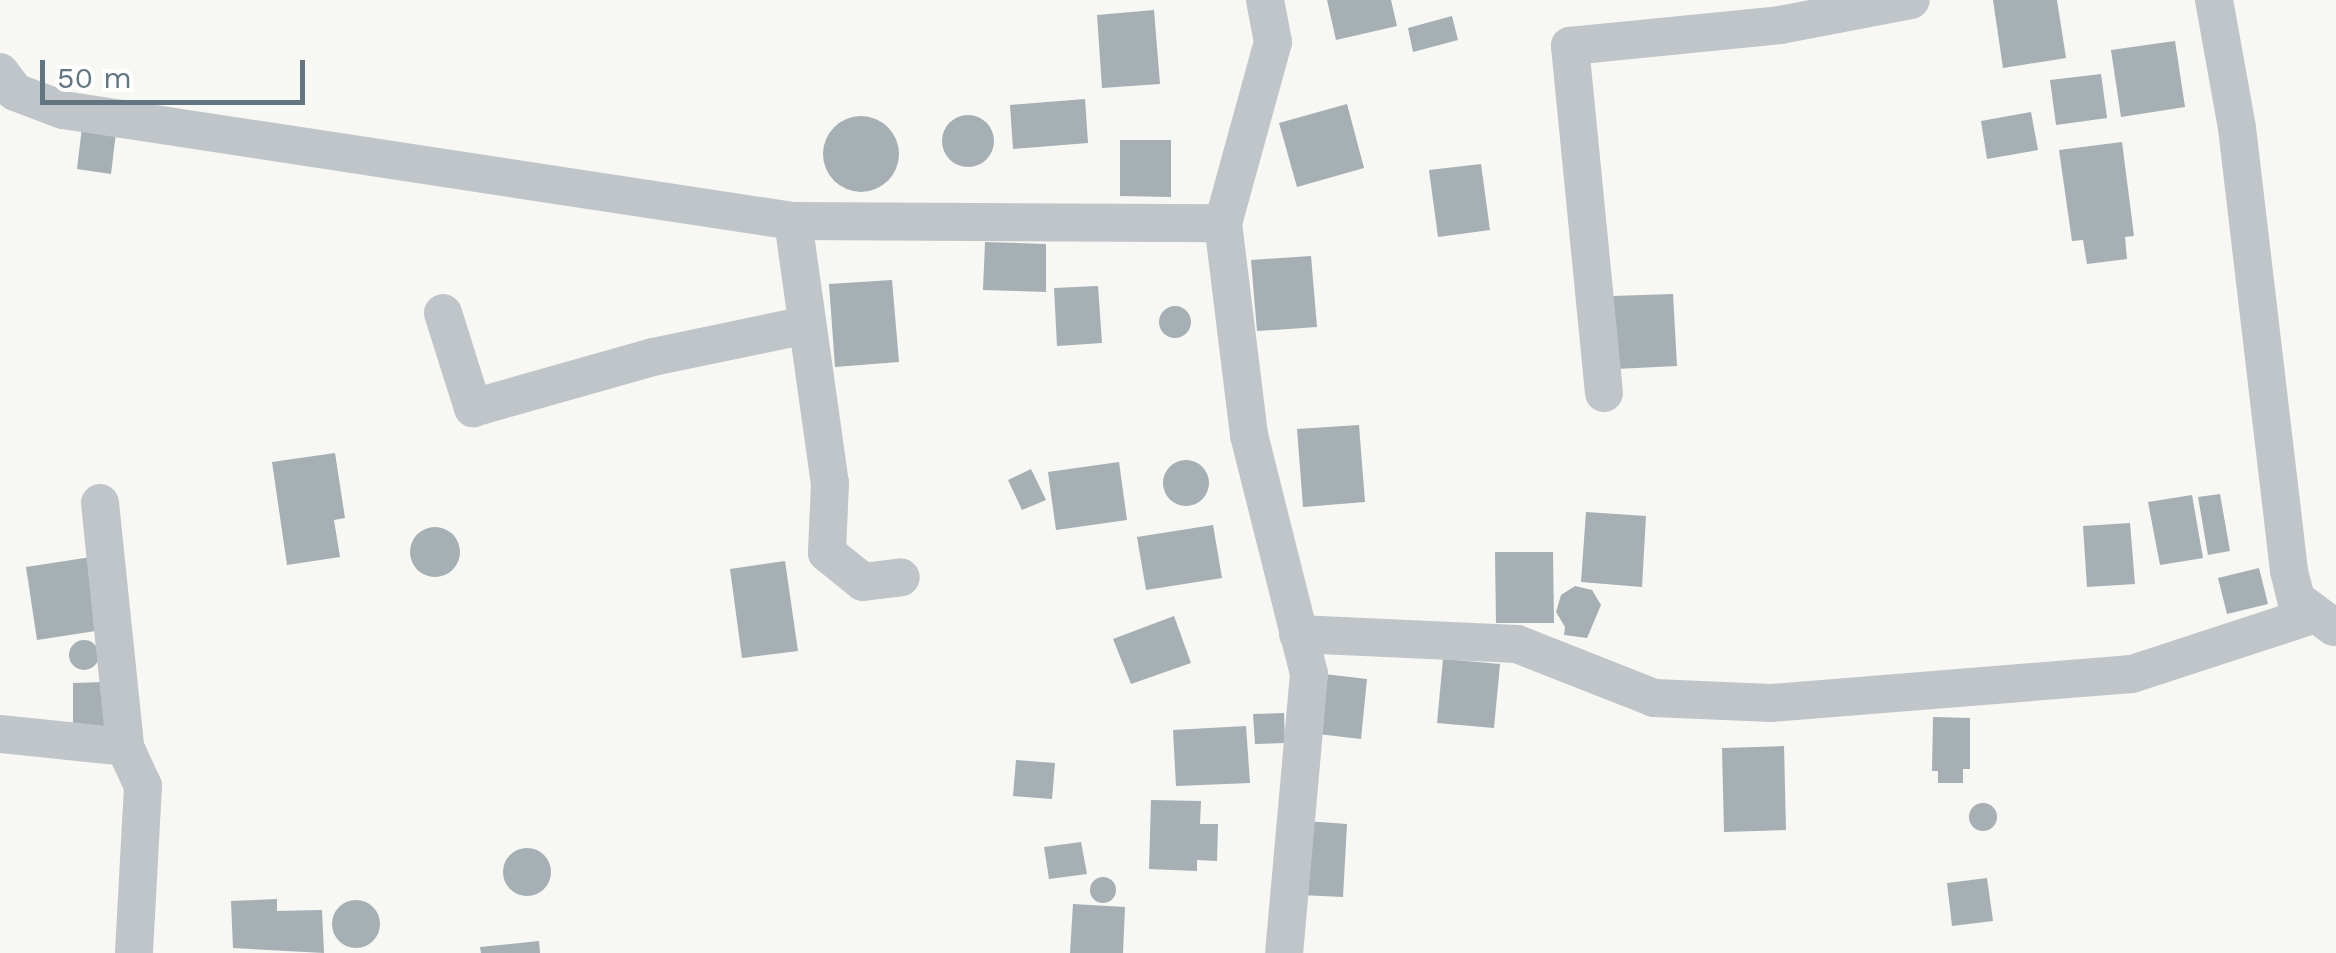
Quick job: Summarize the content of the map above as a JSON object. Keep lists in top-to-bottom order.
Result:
{
  "scale_bar": "50 m"
}
